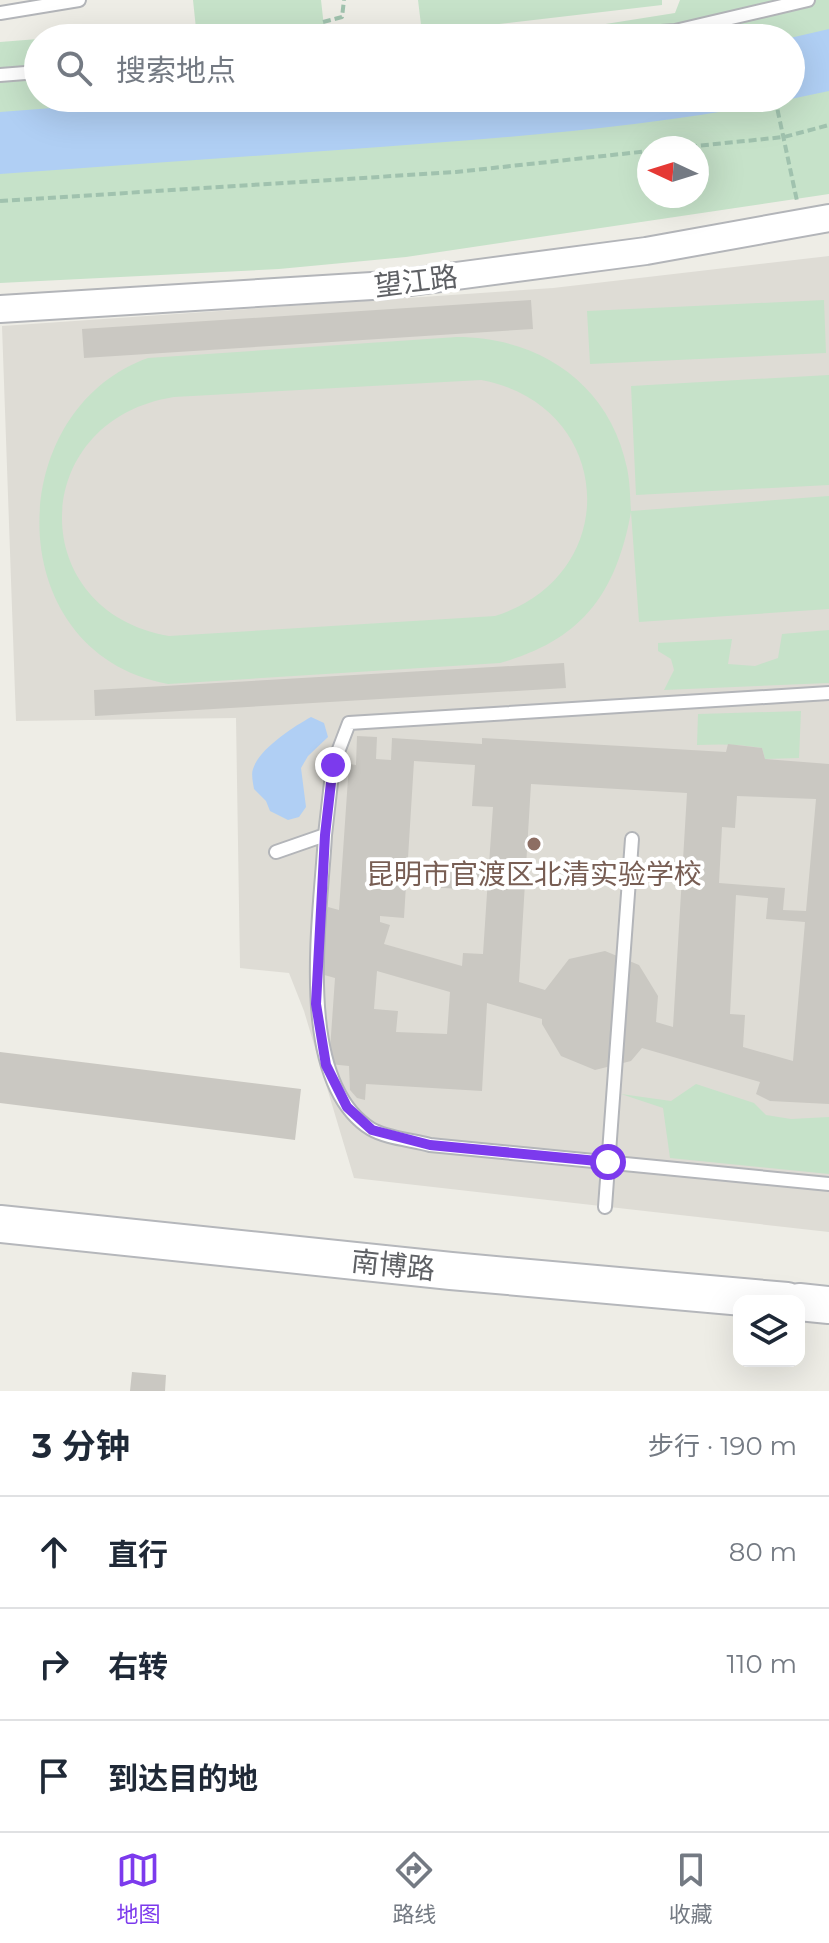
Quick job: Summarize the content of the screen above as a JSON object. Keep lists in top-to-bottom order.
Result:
{
  "streets": {
    "street": ["望江路", "南博路"]
  },
  "places": ["昆明市官渡区北清实验学校"],
  "north": "left",
  "page": {
    "search": "搜索地点",
    "heading": ["3 分钟", "步行 · 190 m"],
    "list": [
      ["直行", "80 m"],
      ["右转", "110 m"],
      "到达目的地"
    ],
    "nav": ["地图", "路线", "收藏"]
  }
}
